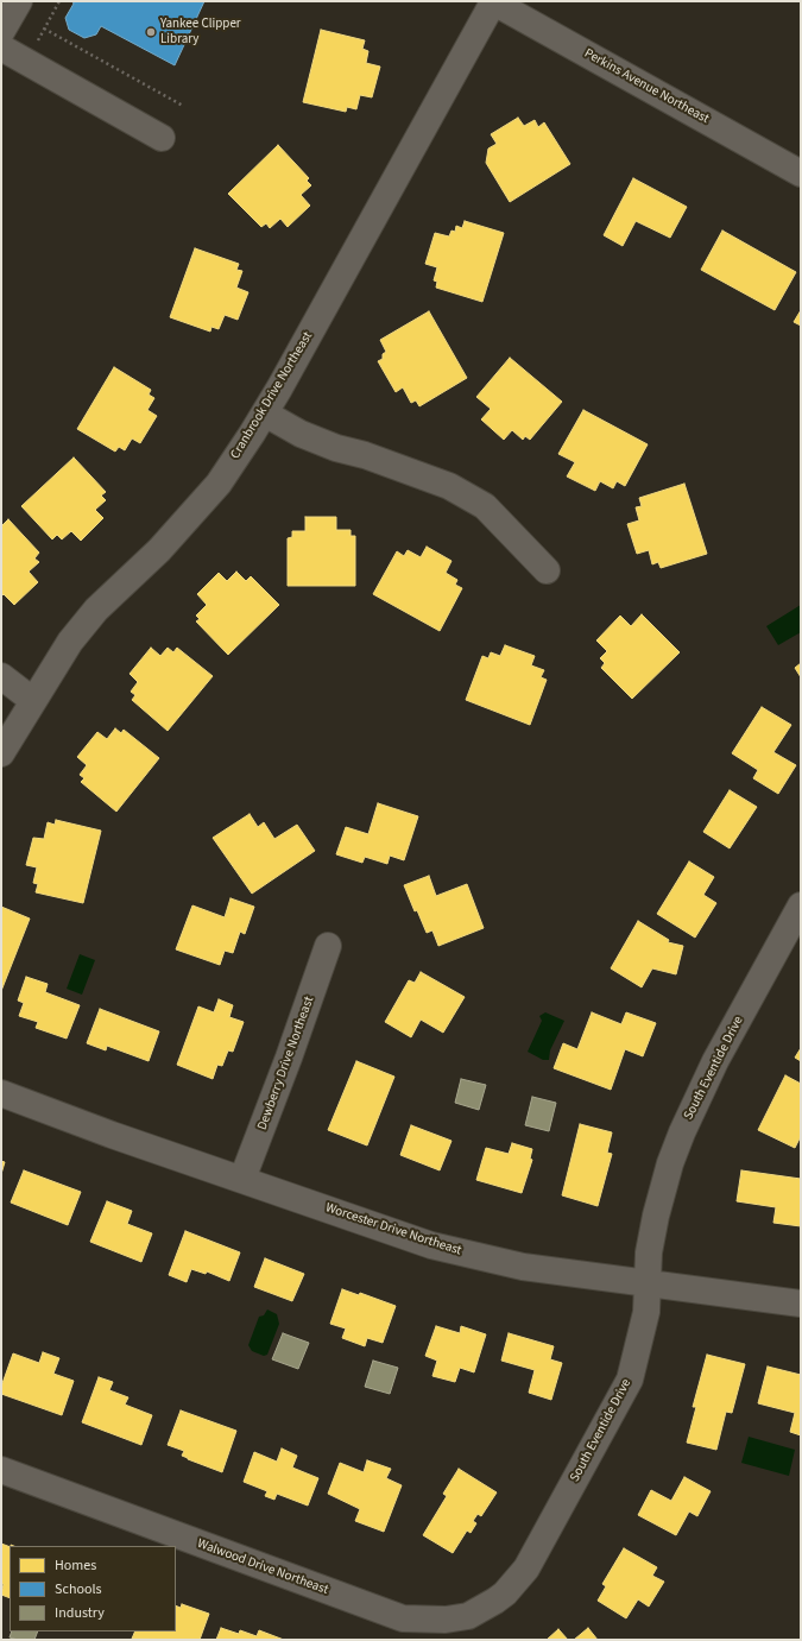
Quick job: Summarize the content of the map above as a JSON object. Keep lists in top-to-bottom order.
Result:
{
  "streets": {
    "street": [
      "Perkins Avenue Northeast",
      "Cranbrook Drive Northeast",
      "Dewberry Drive Northeast",
      "South Eventide Drive",
      "Worcester Drive Northeast",
      "Walwood Drive Northeast"
    ]
  },
  "crossings": [
    ["Perkins Avenue Northeast", "Cranbrook Drive Northeast"],
    ["Dewberry Drive Northeast", "Worcester Drive Northeast"],
    ["South Eventide Drive", "Worcester Drive Northeast"],
    ["South Eventide Drive", "Walwood Drive Northeast"]
  ],
  "places": ["Yankee Clipper Library"],
  "legend": ["Homes", "Schools", "Industry"]
}
